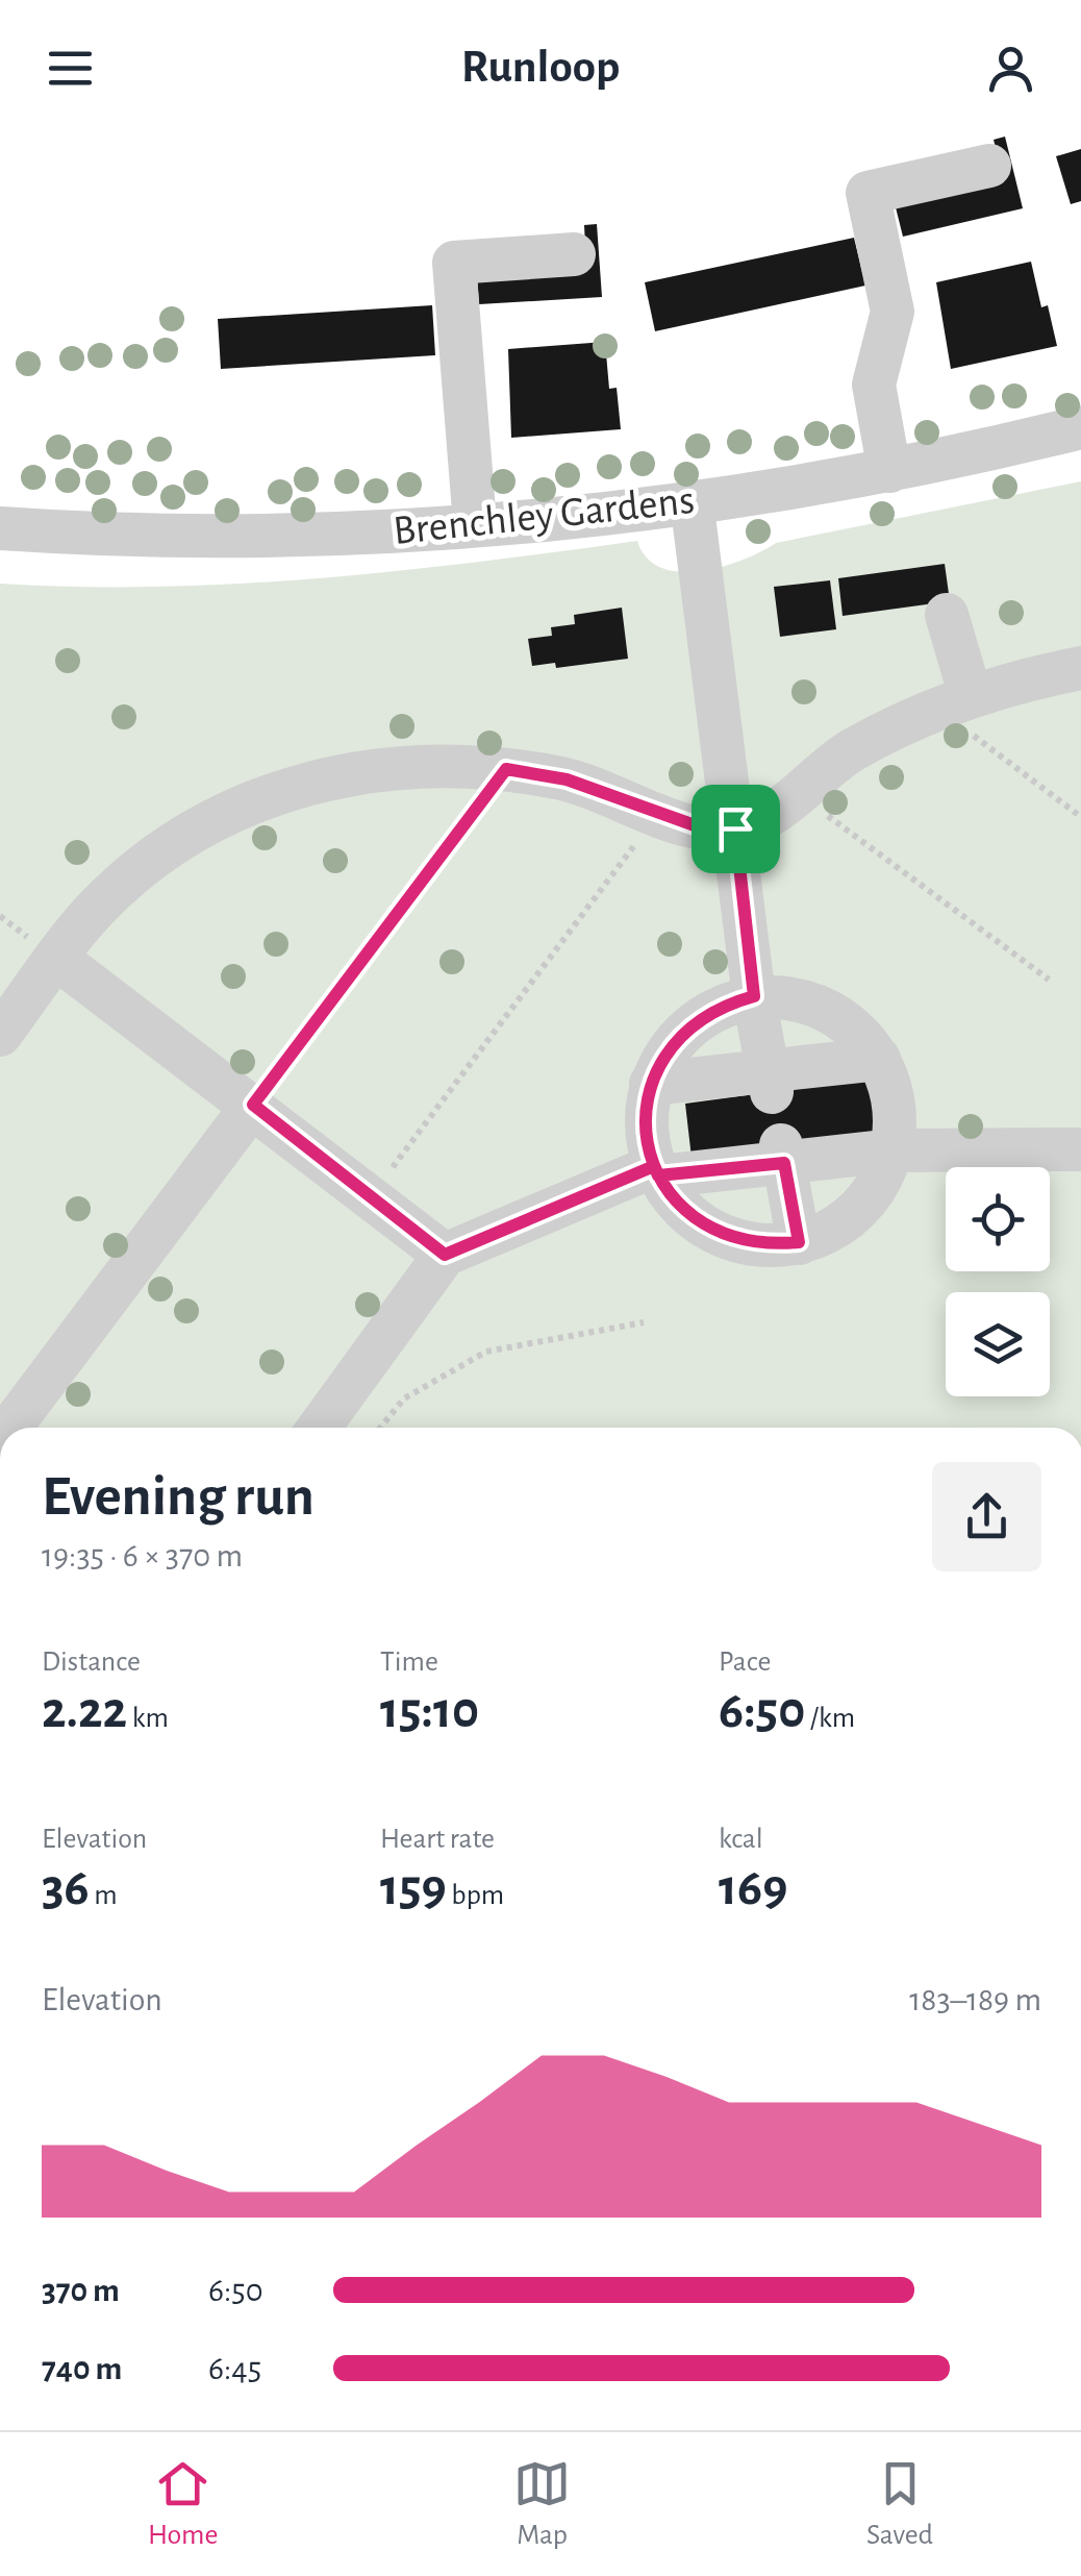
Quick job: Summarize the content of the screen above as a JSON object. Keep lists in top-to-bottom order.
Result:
{
  "streets": {
    "street": ["Brenchley Gardens"]
  },
  "page": {
    "header": "Runloop",
    "heading": ["Evening run", "19:35 · 6 × 370 m"],
    "stats": [
      ["Distance", "2.22 km"],
      ["Time", "15:10"],
      ["Pace", "6:50 /km"],
      ["Elevation", "36 m"],
      ["Heart rate", "159 bpm"],
      ["kcal", "169"]
    ],
    "chart": ["Elevation", "183–189 m"],
    "list": [
      {
        "name": "370 m",
        "note": "6:50"
      },
      {
        "name": "740 m",
        "note": "6:45"
      }
    ],
    "tabs": ["Home", "Map", "Saved"]
  }
}
